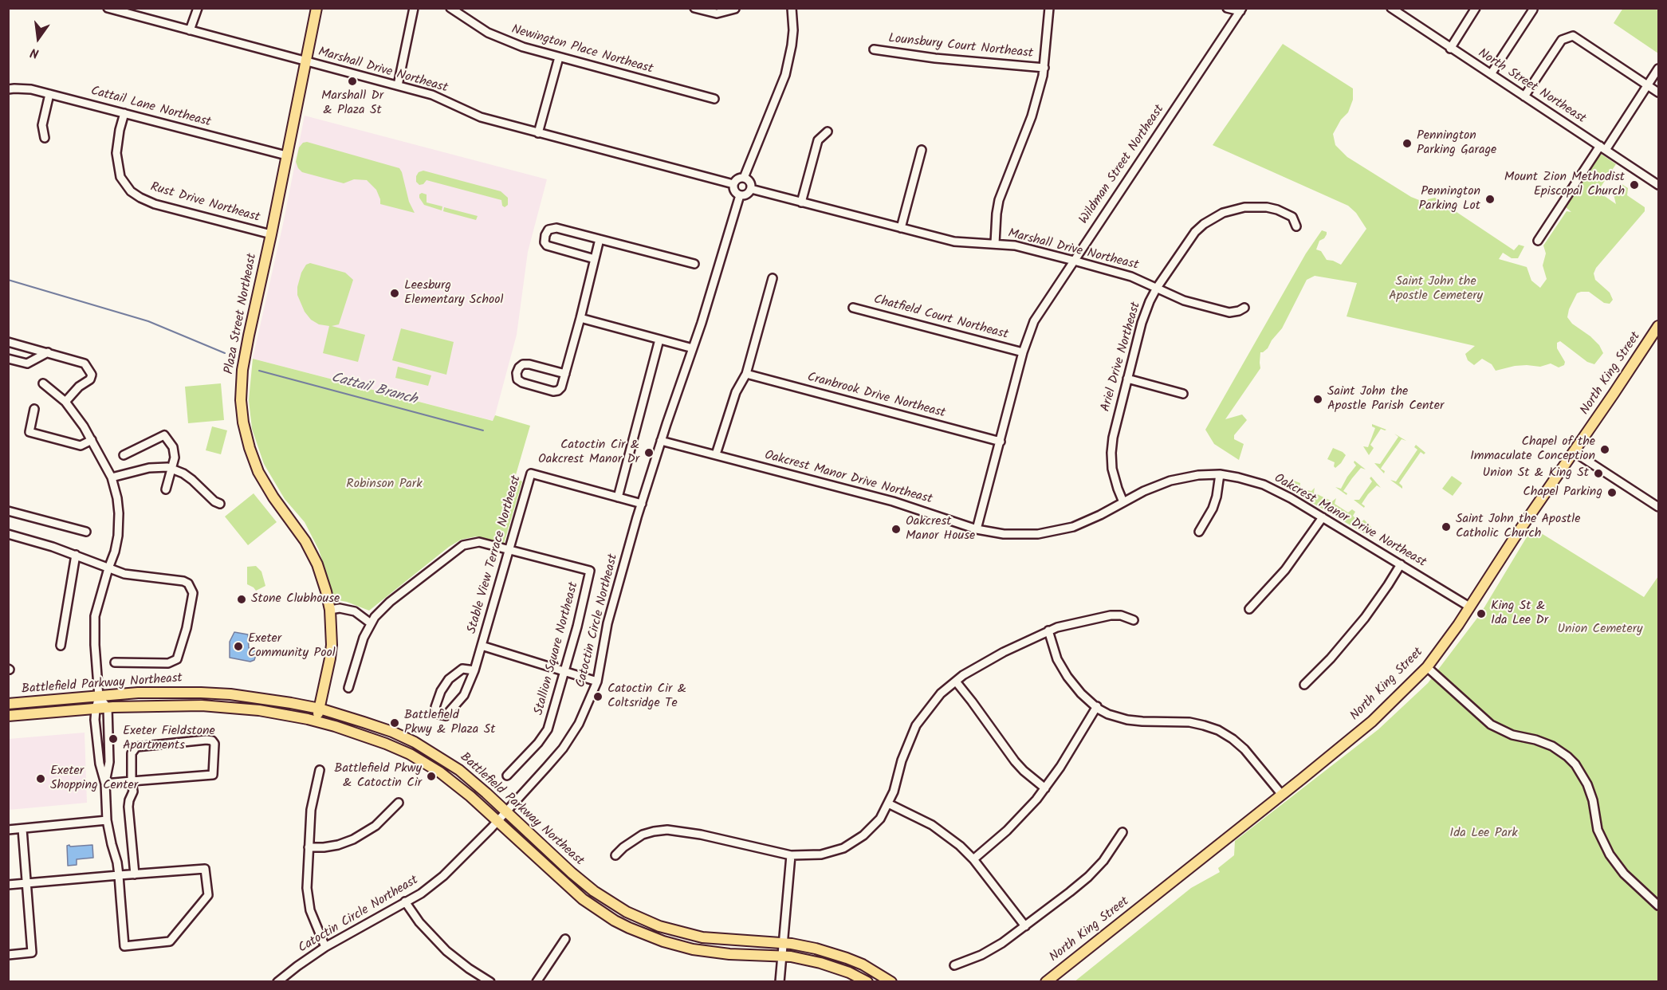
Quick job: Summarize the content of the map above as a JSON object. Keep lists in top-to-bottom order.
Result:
{
  "streets": {
    "main road": ["Plaza Street Northeast", "North King Street", "Battlefield Parkway Northeast"],
    "street": [
      "Lounsbury Court Northeast",
      "Newington Place Northeast",
      "Marshall Drive Northeast",
      "North Street Northeast",
      "Cattail Lane Northeast",
      "Wildman Street Northeast",
      "Rust Drive Northeast",
      "Chatfield Court Northeast",
      "Ariel Drive Northeast",
      "Cranbrook Drive Northeast",
      "Oakcrest Manor Drive Northeast",
      "Stable View Terrace Northeast",
      "Catoctin Circle Northeast",
      "Stallion Square Northeast"
    ]
  },
  "crossings": [
    ["Marshall Drive Northeast", "Wildman Street Northeast"],
    ["Marshall Drive Northeast", "Plaza Street Northeast"],
    ["Marshall Drive Northeast", "Ariel Drive Northeast"],
    ["Marshall Drive Northeast", "Catoctin Circle Northeast"],
    ["Cattail Lane Northeast", "Rust Drive Northeast"],
    ["Cattail Lane Northeast", "Plaza Street Northeast"],
    ["Wildman Street Northeast", "Chatfield Court Northeast"],
    ["Wildman Street Northeast", "Cranbrook Drive Northeast"],
    ["Wildman Street Northeast", "Oakcrest Manor Drive Northeast"],
    ["Rust Drive Northeast", "Plaza Street Northeast"],
    ["Plaza Street Northeast", "Battlefield Parkway Northeast"],
    ["Ariel Drive Northeast", "Oakcrest Manor Drive Northeast"],
    ["North King Street", "Oakcrest Manor Drive Northeast"],
    ["Oakcrest Manor Drive Northeast", "Catoctin Circle Northeast"],
    ["Stable View Terrace Northeast", "Catoctin Circle Northeast"],
    ["Stable View Terrace Northeast", "Stallion Square Northeast"],
    ["Catoctin Circle Northeast", "Battlefield Parkway Northeast"]
  ],
  "water": ["Cattail Branch"],
  "parks": [
    "Saint John the Apostle Cemetery",
    "Robinson Park",
    "Union Cemetery",
    "Ida Lee Park"
  ],
  "places": [
    "Marshall Dr & Plaza St",
    "Pennington Parking Garage",
    "Mount Zion Methodist Episcopal Church",
    "Pennington Parking Lot",
    "Leesburg Elementary School",
    "Saint John the Apostle Parish Center",
    "Chapel of the Immaculate Conception",
    "Catoctin Cir & Oakcrest Manor Dr",
    "Union St & King St",
    "Chapel Parking",
    "Saint John the Apostle Catholic Church",
    "Oakcrest Manor House",
    "Stone Clubhouse",
    "King St & Ida Lee Dr",
    "Exeter Community Pool",
    "Catoctin Cir & Coltsridge Te",
    "Battlefield Pkwy & Plaza St",
    "Exeter Fieldstone Apartments",
    "Battlefield Pkwy & Catoctin Cir",
    "Exeter Shopping Center"
  ],
  "north": "bottom"
}
